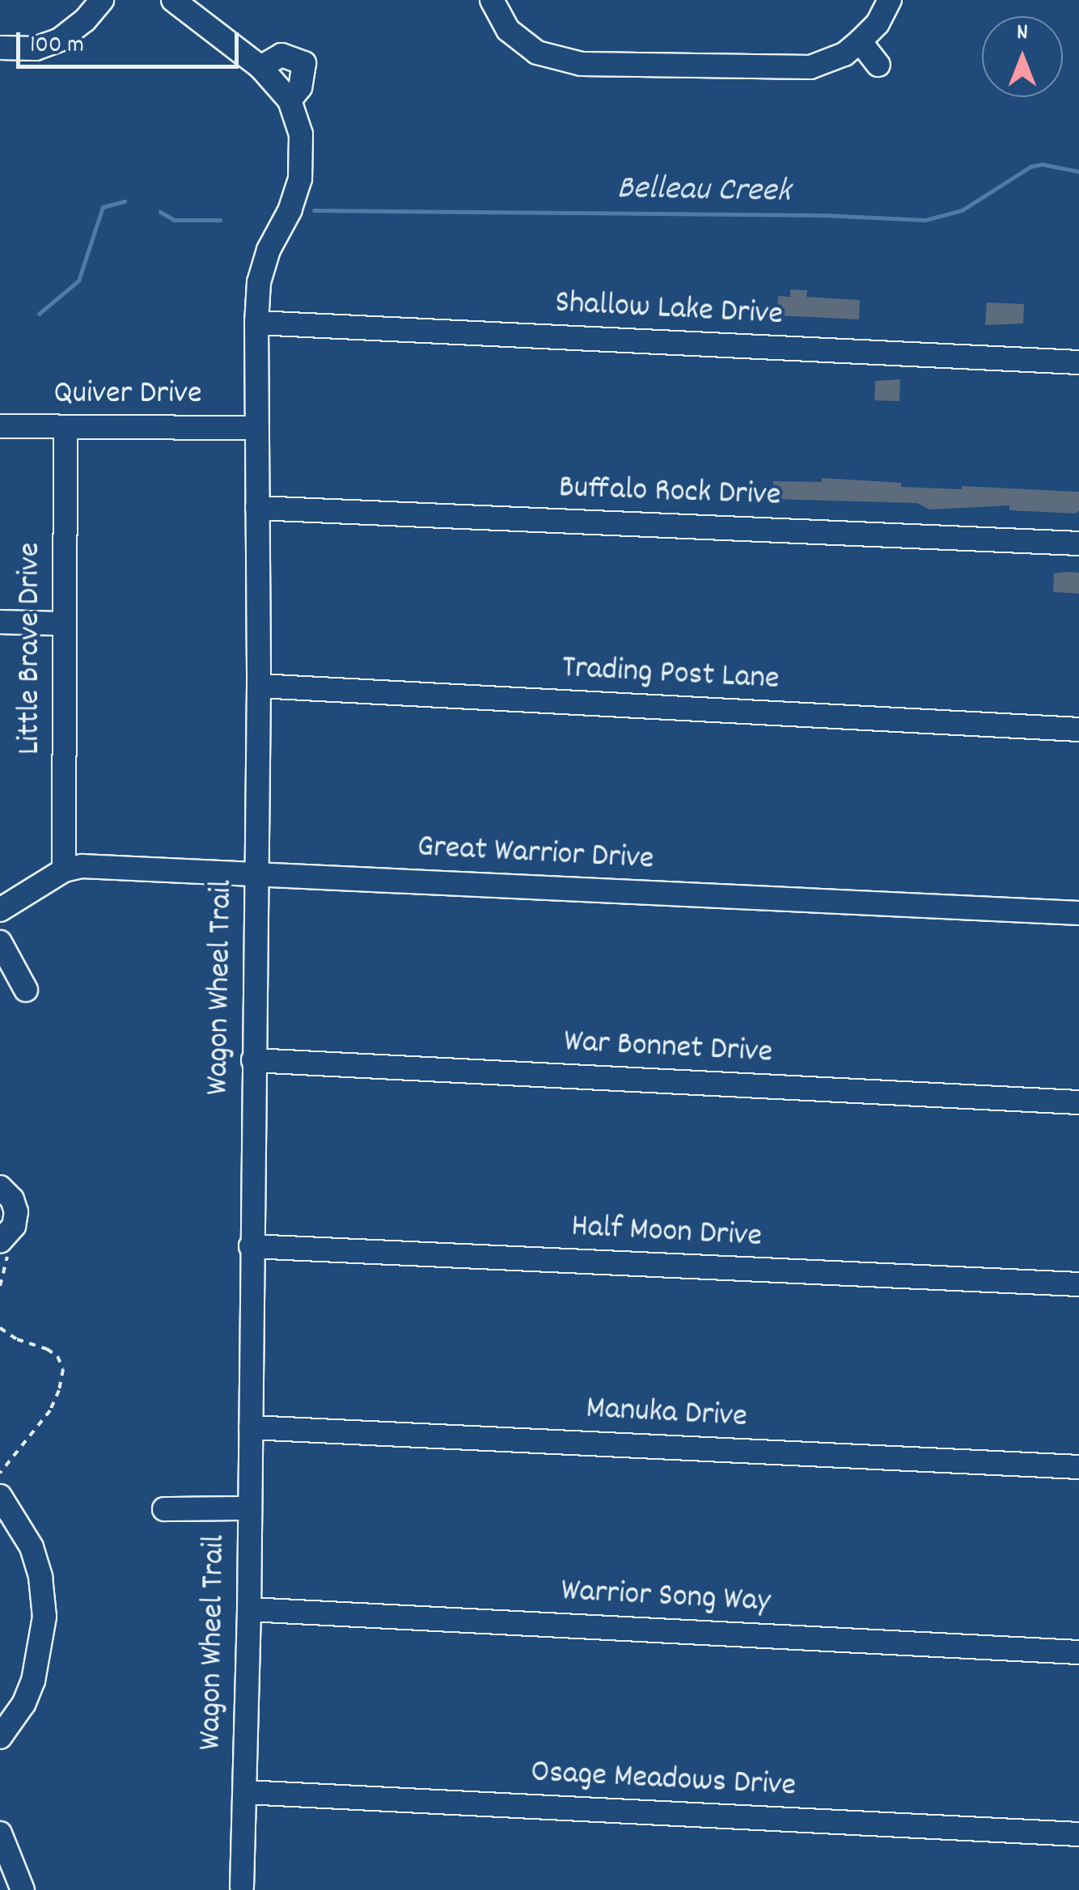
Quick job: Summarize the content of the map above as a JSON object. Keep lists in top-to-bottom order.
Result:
{
  "streets": {
    "street": [
      "Shallow Lake Drive",
      "Quiver Drive",
      "Buffalo Rock Drive",
      "Little Brave Drive",
      "Trading Post Lane",
      "Great Warrior Drive",
      "Wagon Wheel Trail",
      "War Bonnet Drive",
      "Half Moon Drive",
      "Manuka Drive",
      "Warrior Song Way",
      "Osage Meadows Drive"
    ]
  },
  "crossings": [
    ["Shallow Lake Drive", "Wagon Wheel Trail"],
    ["Quiver Drive", "Little Brave Drive"],
    ["Quiver Drive", "Wagon Wheel Trail"],
    ["Buffalo Rock Drive", "Wagon Wheel Trail"],
    ["Little Brave Drive", "Great Warrior Drive"],
    ["Trading Post Lane", "Wagon Wheel Trail"],
    ["Great Warrior Drive", "Wagon Wheel Trail"],
    ["Wagon Wheel Trail", "War Bonnet Drive"],
    ["Wagon Wheel Trail", "Half Moon Drive"],
    ["Wagon Wheel Trail", "Manuka Drive"],
    ["Wagon Wheel Trail", "Warrior Song Way"],
    ["Wagon Wheel Trail", "Osage Meadows Drive"]
  ],
  "water": ["Belleau Creek"],
  "scale_bar": "100 m",
  "north": "top"
}
